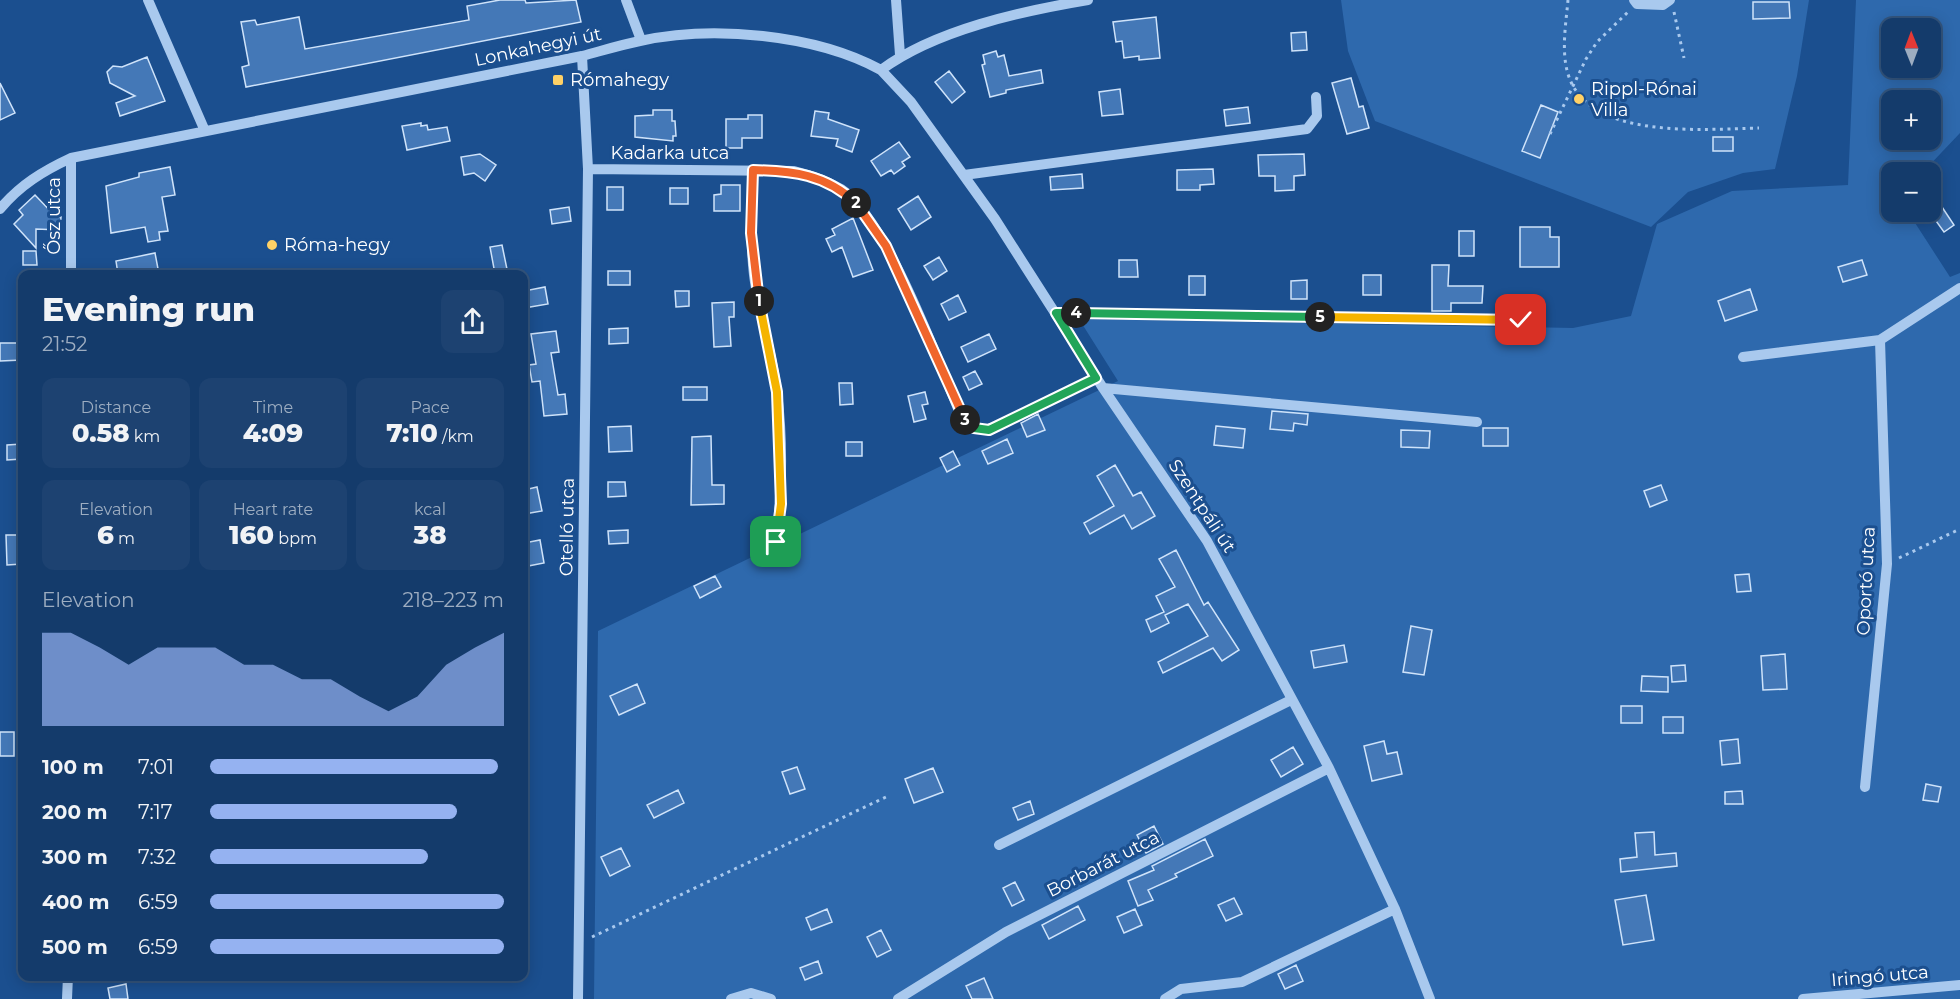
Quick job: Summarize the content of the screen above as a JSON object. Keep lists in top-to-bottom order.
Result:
{
  "streets": {
    "street": [
      "Lonkahegyi út",
      "Kadarka utca",
      "Ősz utca",
      "Szentpáli út",
      "Otelló utca",
      "Oportó utca",
      "Borbarát utca",
      "Iringó utca"
    ]
  },
  "crossings": [
    ["Lonkahegyi út", "Ősz utca"],
    ["Lonkahegyi út", "Szentpáli út"],
    ["Lonkahegyi út", "Otelló utca"],
    ["Kadarka utca", "Szentpáli út"],
    ["Kadarka utca", "Otelló utca"],
    ["Szentpáli út", "Borbarát utca"]
  ],
  "places": {
    "transit": ["Rómahegy"],
    "other": ["Rippl-Rónai Villa", "Róma-hegy"]
  },
  "north": "top",
  "page": {
    "map_buttons": ["+", "−"],
    "pins": [
      "2",
      "1",
      "4",
      "5",
      "3"
    ],
    "heading": ["Evening run", "21:52"],
    "stats": [
      ["Distance", "0.58 km"],
      ["Time", "4:09"],
      ["Pace", "7:10 /km"],
      ["Elevation", "6 m"],
      ["Heart rate", "160 bpm"],
      ["kcal", "38"]
    ],
    "chart": ["Elevation", "218–223 m"],
    "list": [
      {
        "name": "100 m",
        "note": "7:01"
      },
      {
        "name": "200 m",
        "note": "7:17"
      },
      {
        "name": "300 m",
        "note": "7:32"
      },
      {
        "name": "400 m",
        "note": "6:59"
      },
      {
        "name": "500 m",
        "note": "6:59"
      }
    ]
  }
}
